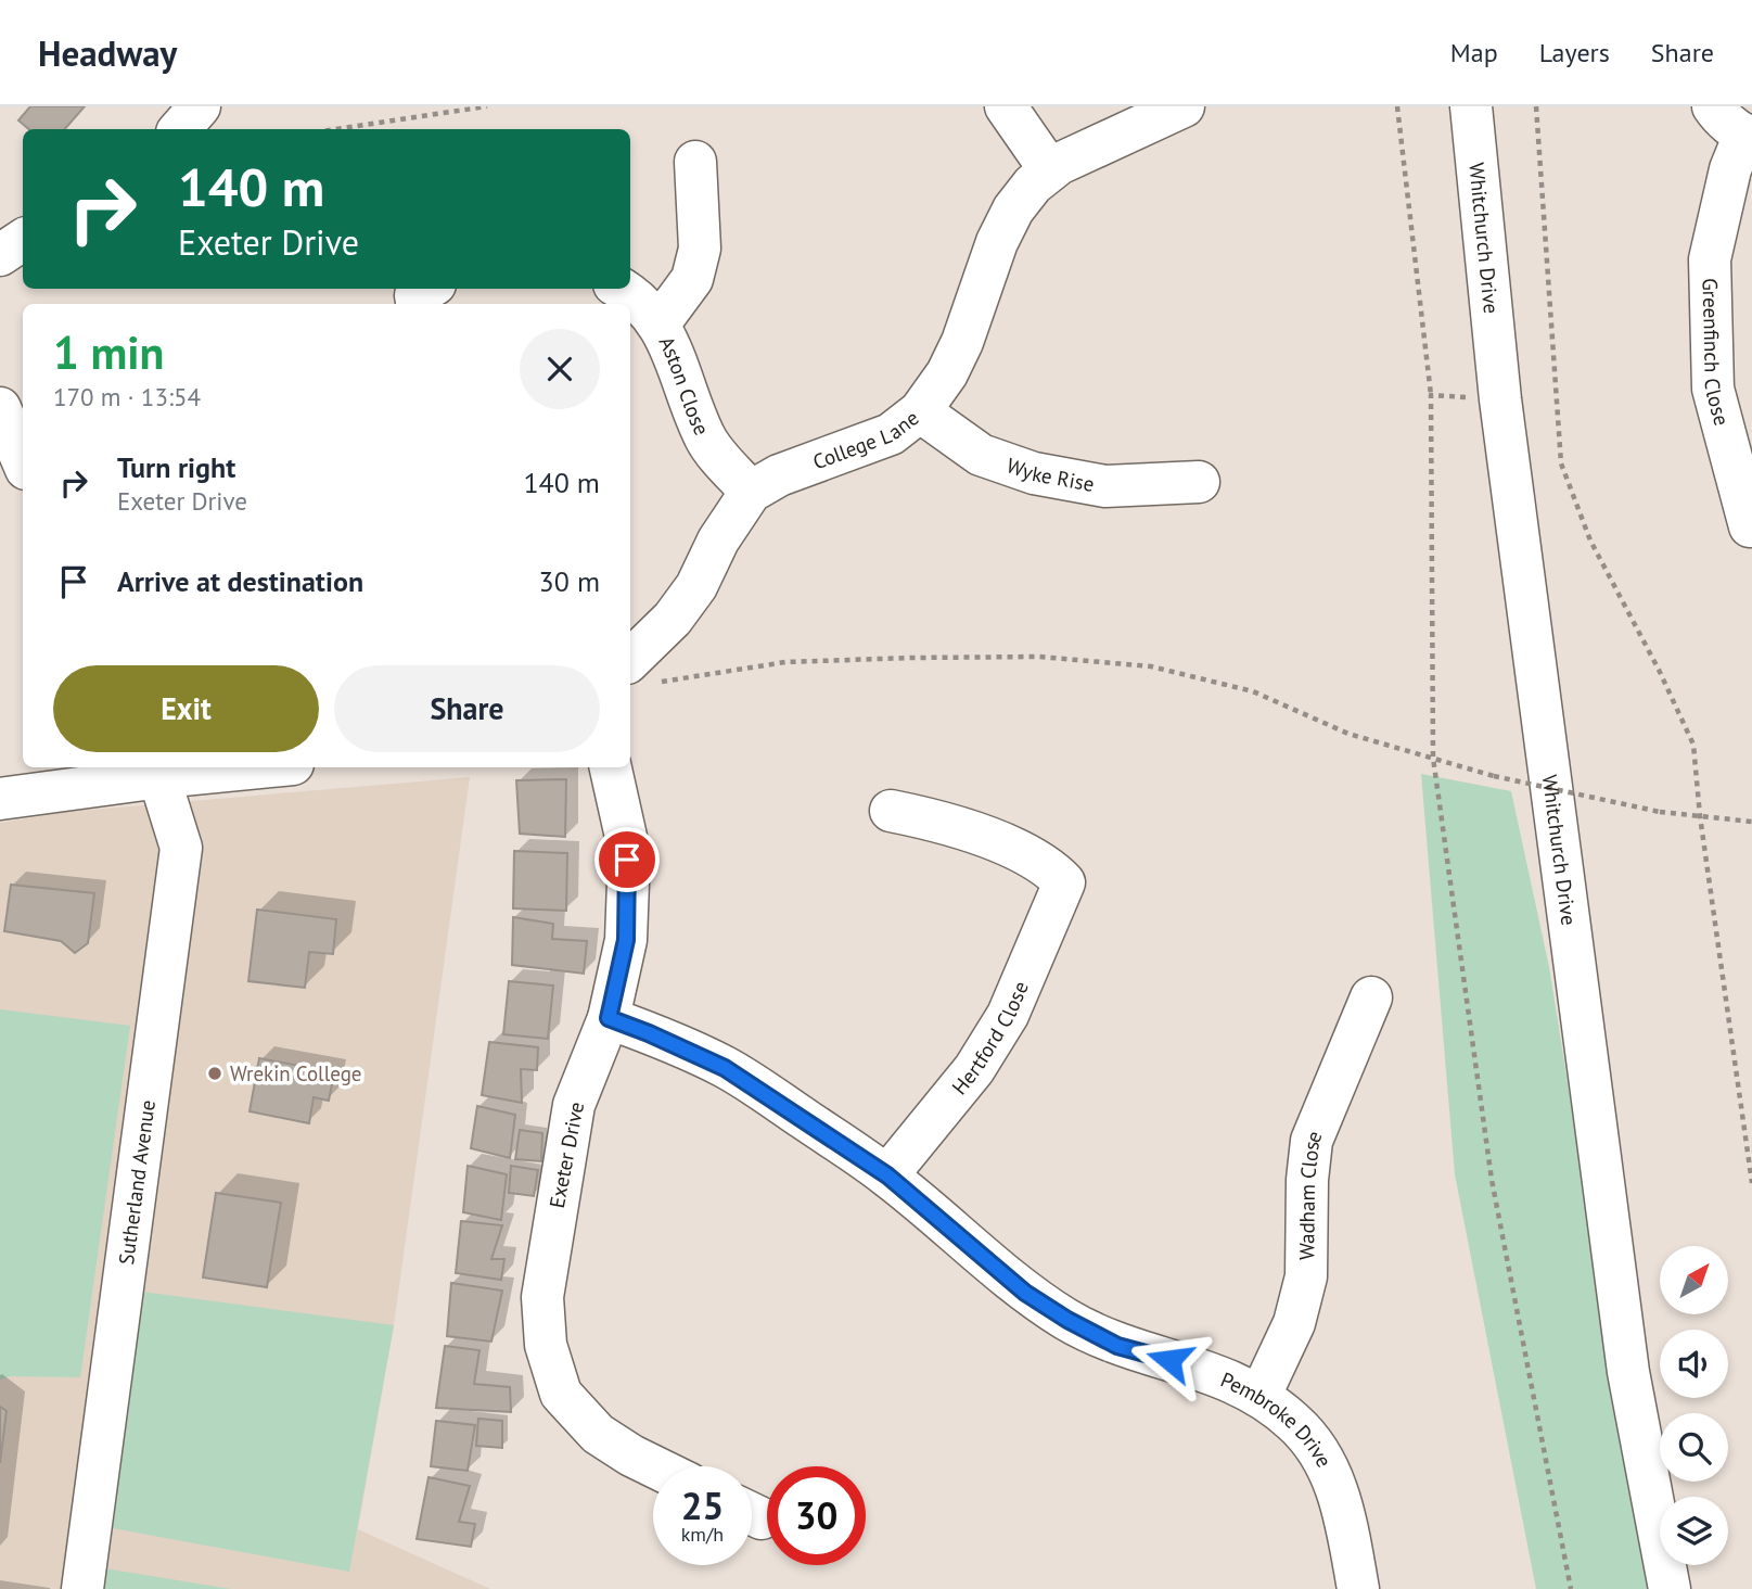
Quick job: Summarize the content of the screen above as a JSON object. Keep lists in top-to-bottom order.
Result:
{
  "streets": {
    "street": [
      "Whitchurch Drive",
      "Greenfinch Close",
      "Aston Close",
      "College Lane",
      "Wyke Rise",
      "Hertford Close",
      "Exeter Drive",
      "Sutherland Avenue",
      "Wadham Close",
      "Pembroke Drive"
    ]
  },
  "crossings": [
    ["Aston Close", "College Lane"],
    ["College Lane", "Wyke Rise"],
    ["Hertford Close", "Pembroke Drive"],
    ["Exeter Drive", "Pembroke Drive"],
    ["Wadham Close", "Pembroke Drive"]
  ],
  "places": ["Wrekin College"],
  "north": "top right",
  "page": {
    "header": "Headway",
    "nav": ["Map", "Layers", "Share"],
    "turn": ["140 m", "Exeter Drive"],
    "heading": ["1 min", "170 m · 13:54"],
    "list": [
      {
        "name": "Turn right",
        "note": "Exeter Drive",
        "value": "140 m"
      },
      {
        "name": "Arrive at destination",
        "value": "30 m"
      }
    ],
    "buttons": ["Exit", "Share"],
    "speed": "25 km/h",
    "limit": "30"
  }
}
